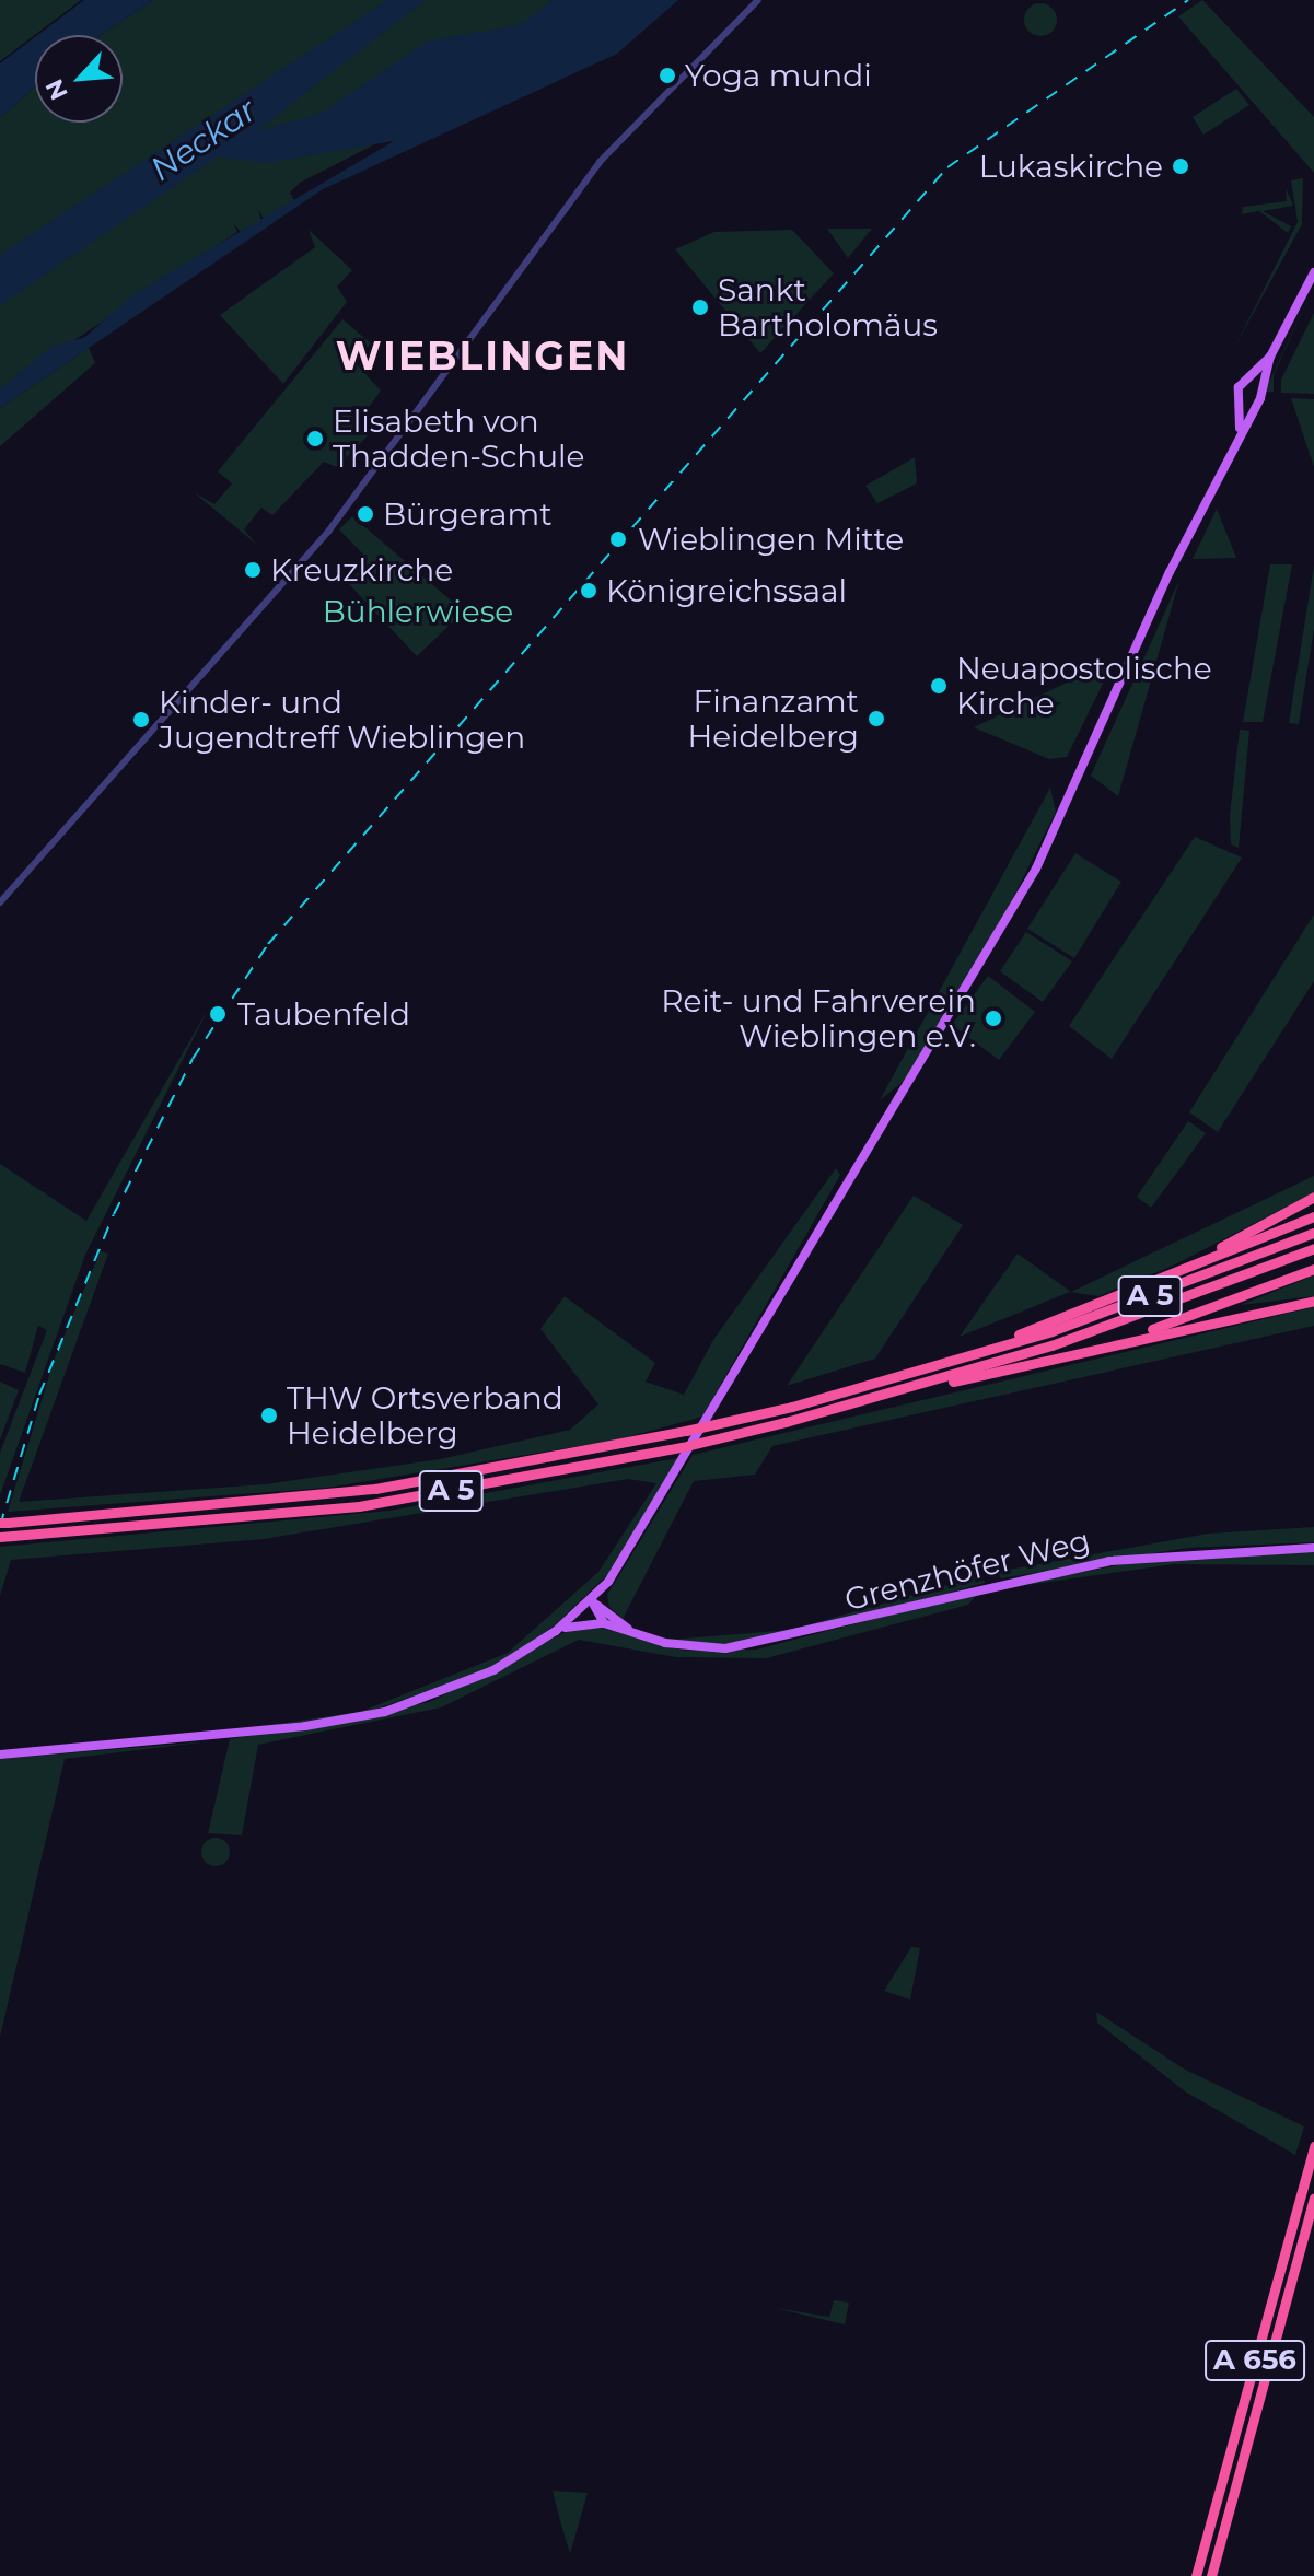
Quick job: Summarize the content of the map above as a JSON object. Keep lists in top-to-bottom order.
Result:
{
  "streets": {
    "highway": ["A 5", "A 656"],
    "main road": ["Grenzhöfer Weg"]
  },
  "districts": ["WIEBLINGEN"],
  "water": ["Neckar"],
  "parks": ["Bühlerwiese"],
  "places": [
    "Yoga mundi",
    "Lukaskirche",
    "Sankt Bartholomäus",
    "Elisabeth von Thadden-Schule",
    "Bürgeramt",
    "Wieblingen Mitte",
    "Kreuzkirche",
    "Königreichssaal",
    "Neuapostolische Kirche",
    "Finanzamt Heidelberg",
    "Kinder- und Jugendtreff Wieblingen",
    "Taubenfeld",
    "Reit- und Fahrverein Wieblingen e.V.",
    "THW Ortsverband Heidelberg"
  ],
  "north": "bottom left"
}
